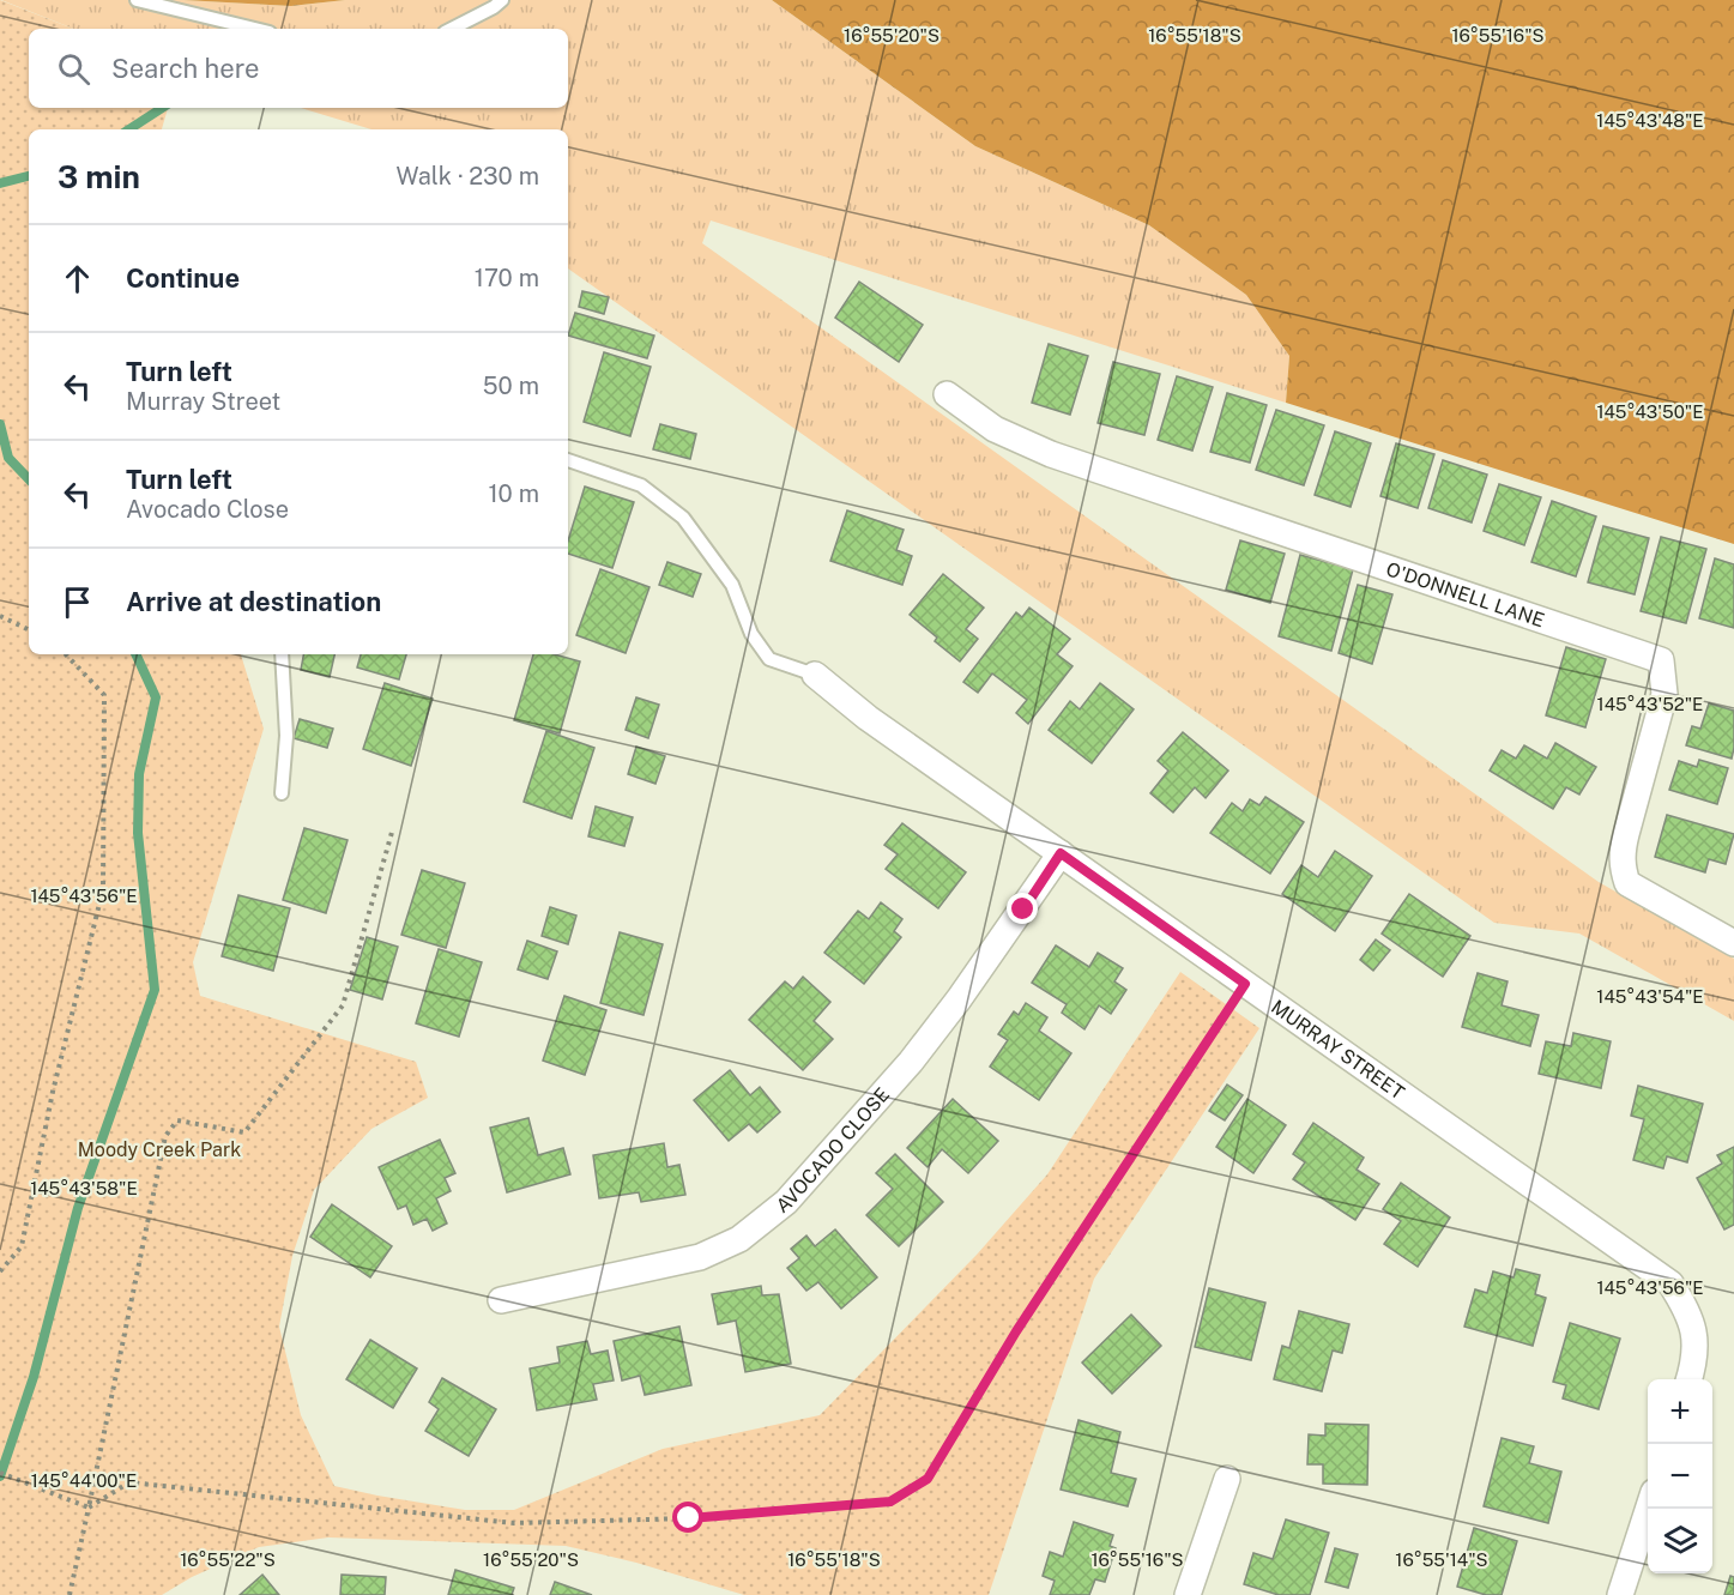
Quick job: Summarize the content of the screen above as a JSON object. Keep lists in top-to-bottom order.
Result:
{
  "streets": {
    "street": ["O'DONNELL LANE", "MURRAY STREET", "AVOCADO CLOSE"]
  },
  "crossings": [
    ["MURRAY STREET", "AVOCADO CLOSE"]
  ],
  "parks": ["Moody Creek Park"],
  "page": {
    "search": "Search here",
    "heading": ["3 min", "Walk · 230 m"],
    "list": [
      ["Continue", "170 m"],
      ["Turn left", "Murray Street", "50 m"],
      ["Turn left", "Avocado Close", "10 m"],
      "Arrive at destination"
    ],
    "map_buttons": ["+", "−"]
  },
  "coordinates": [
    "16°55'20\"S",
    "16°55'18\"S",
    "16°55'16\"S",
    "145°43'48\"E",
    "145°43'50\"E",
    "145°43'52\"E",
    "145°43'56\"E",
    "145°43'54\"E",
    "145°43'58\"E",
    "145°44'00\"E",
    "16°55'22\"S",
    "16°55'14\"S"
  ]
}
